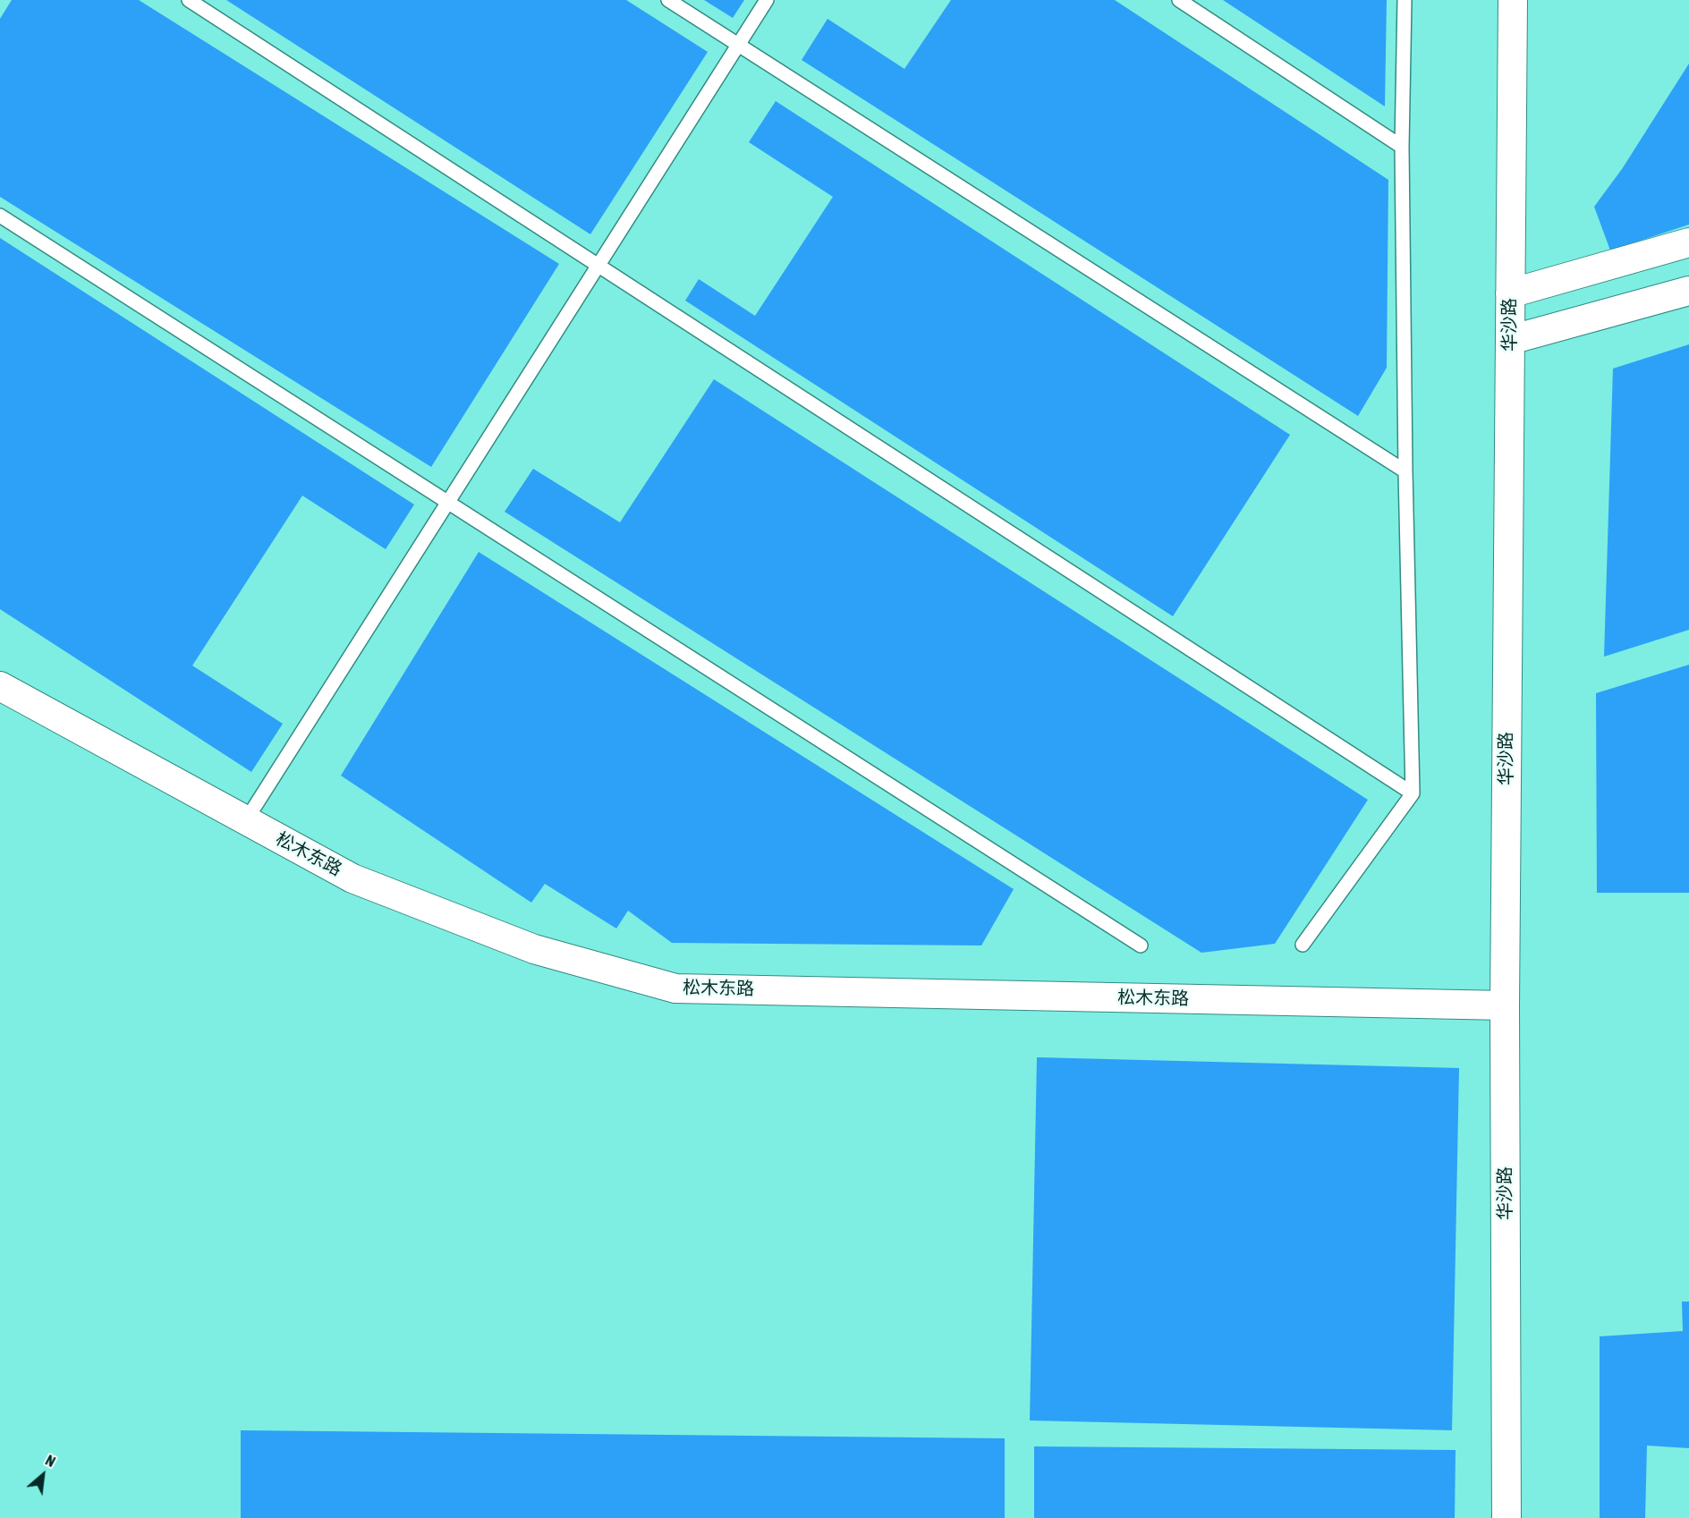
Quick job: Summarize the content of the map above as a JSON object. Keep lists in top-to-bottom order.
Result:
{
  "streets": {
    "street": ["华沙路", "松木东路"]
  },
  "crossings": [
    ["华沙路", "松木东路"]
  ],
  "north": "top right"
}
